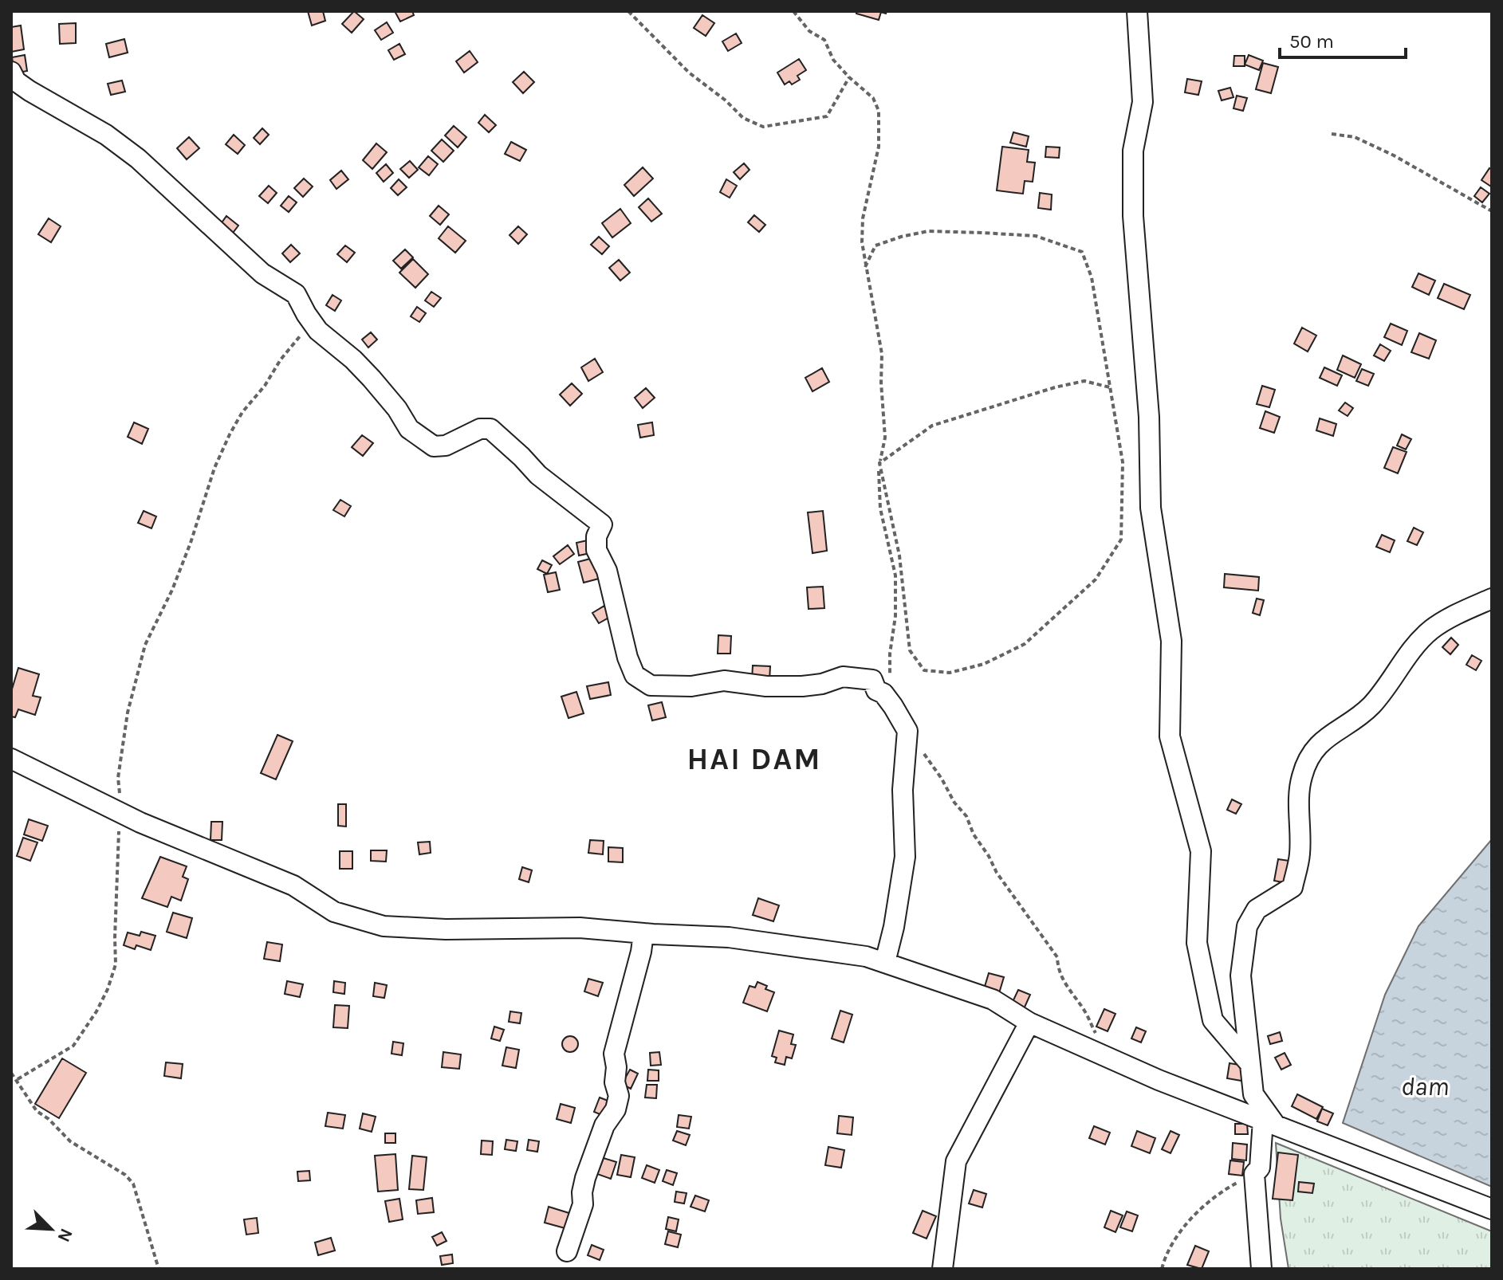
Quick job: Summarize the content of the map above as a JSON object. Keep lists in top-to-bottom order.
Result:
{
  "districts": ["HAI DAM"],
  "water": ["dam"],
  "scale_bar": "50 m",
  "north": "bottom right"
}
